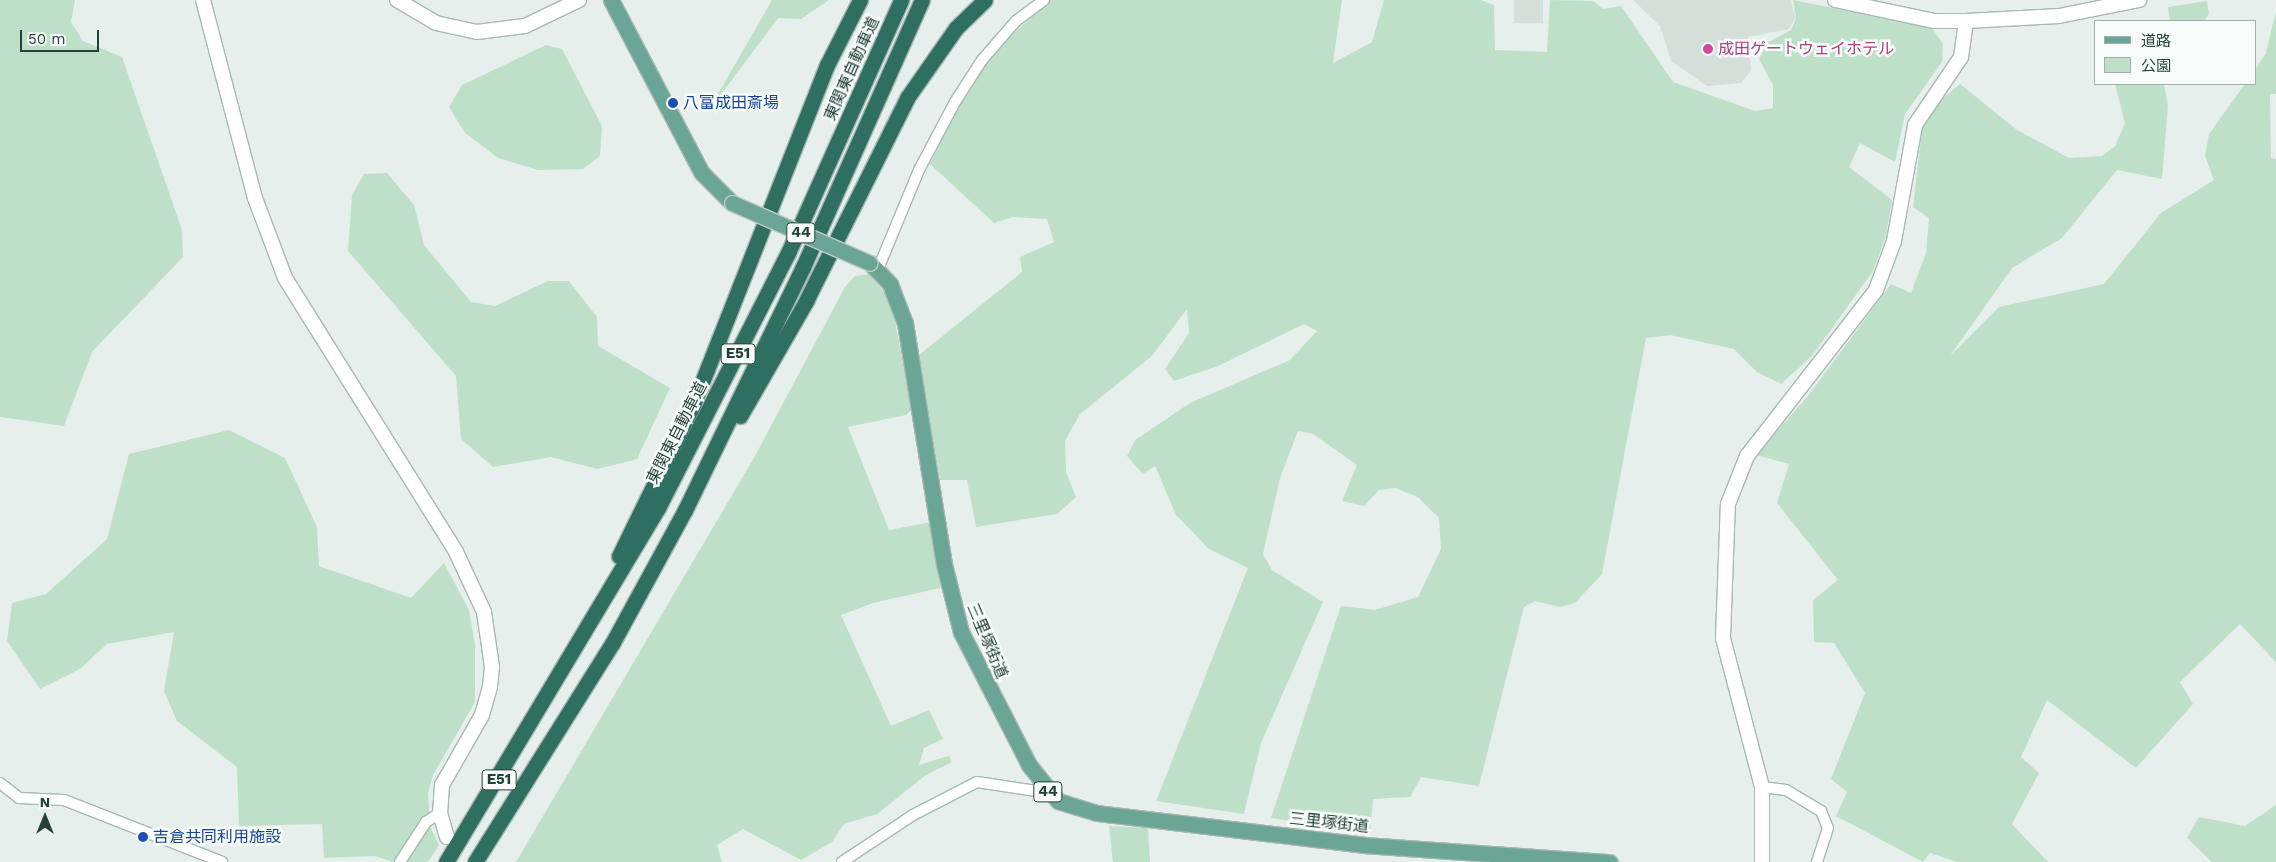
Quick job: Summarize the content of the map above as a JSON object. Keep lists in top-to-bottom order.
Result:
{
  "streets": {
    "highway": ["東関東自動車道", "E51"],
    "main road": ["44", "三里塚街道"]
  },
  "crossings": [
    ["44", "三里塚街道"]
  ],
  "places": ["成田ゲートウェイホテル", "八富成田斎場", "吉倉共同利用施設"],
  "legend": ["道路", "公園"],
  "scale_bar": "50 m",
  "north": "top"
}
